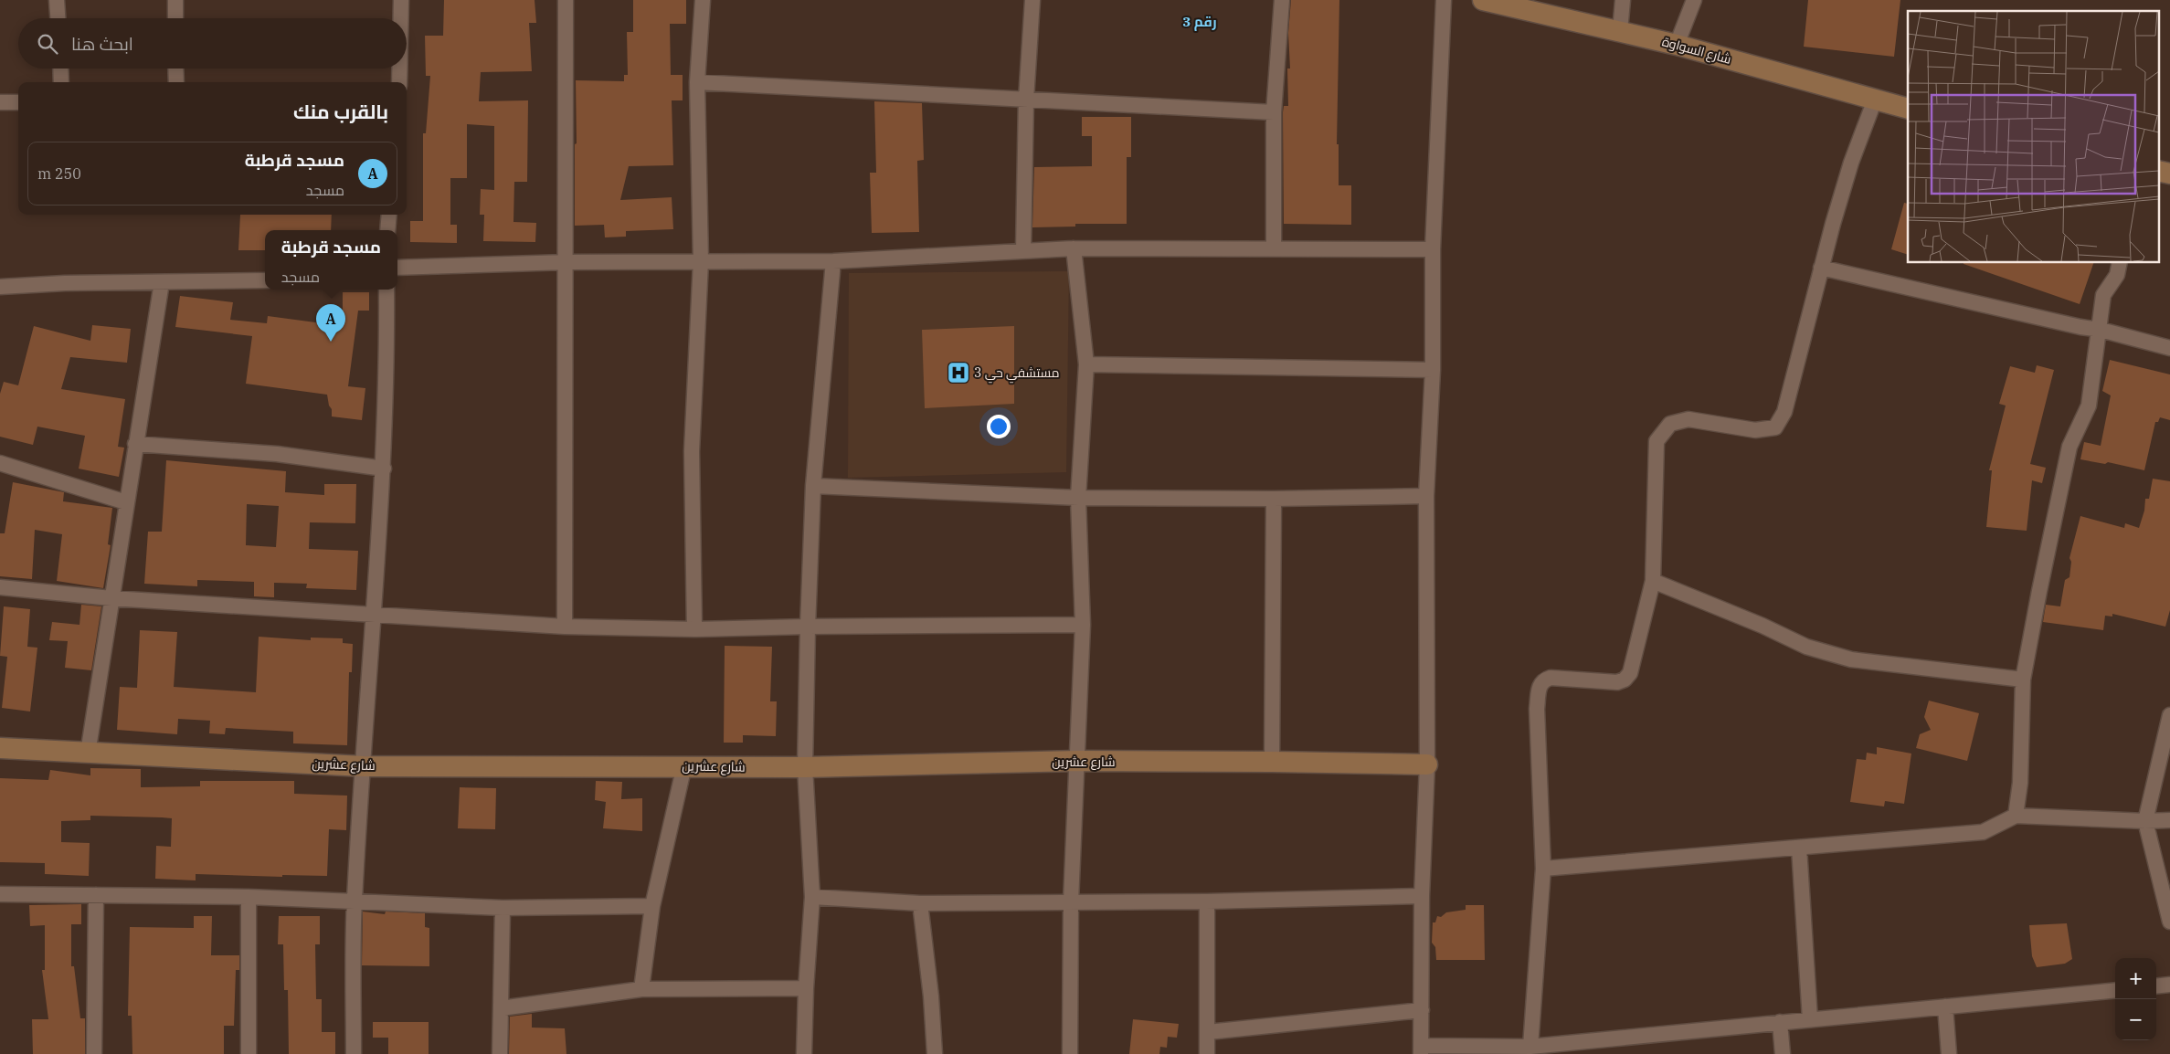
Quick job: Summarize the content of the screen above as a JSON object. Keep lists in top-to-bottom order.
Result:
{
  "streets": {
    "street": ["شارع السواوة", "شارع عشرين"]
  },
  "districts": ["رقم 3"],
  "places": {
    "hospital": ["مستشفي حي 3"]
  },
  "page": {
    "search": "ابحث هنا",
    "heading": "بالقرب منك",
    "list": [
      {
        "mark": "A",
        "name": "مسجد قرطبة",
        "note": "مسجد",
        "value": "250 m"
      }
    ],
    "popup": ["مسجد قرطبة", "مسجد"],
    "pins": "A",
    "map_buttons": ["+", "−"]
  }
}
